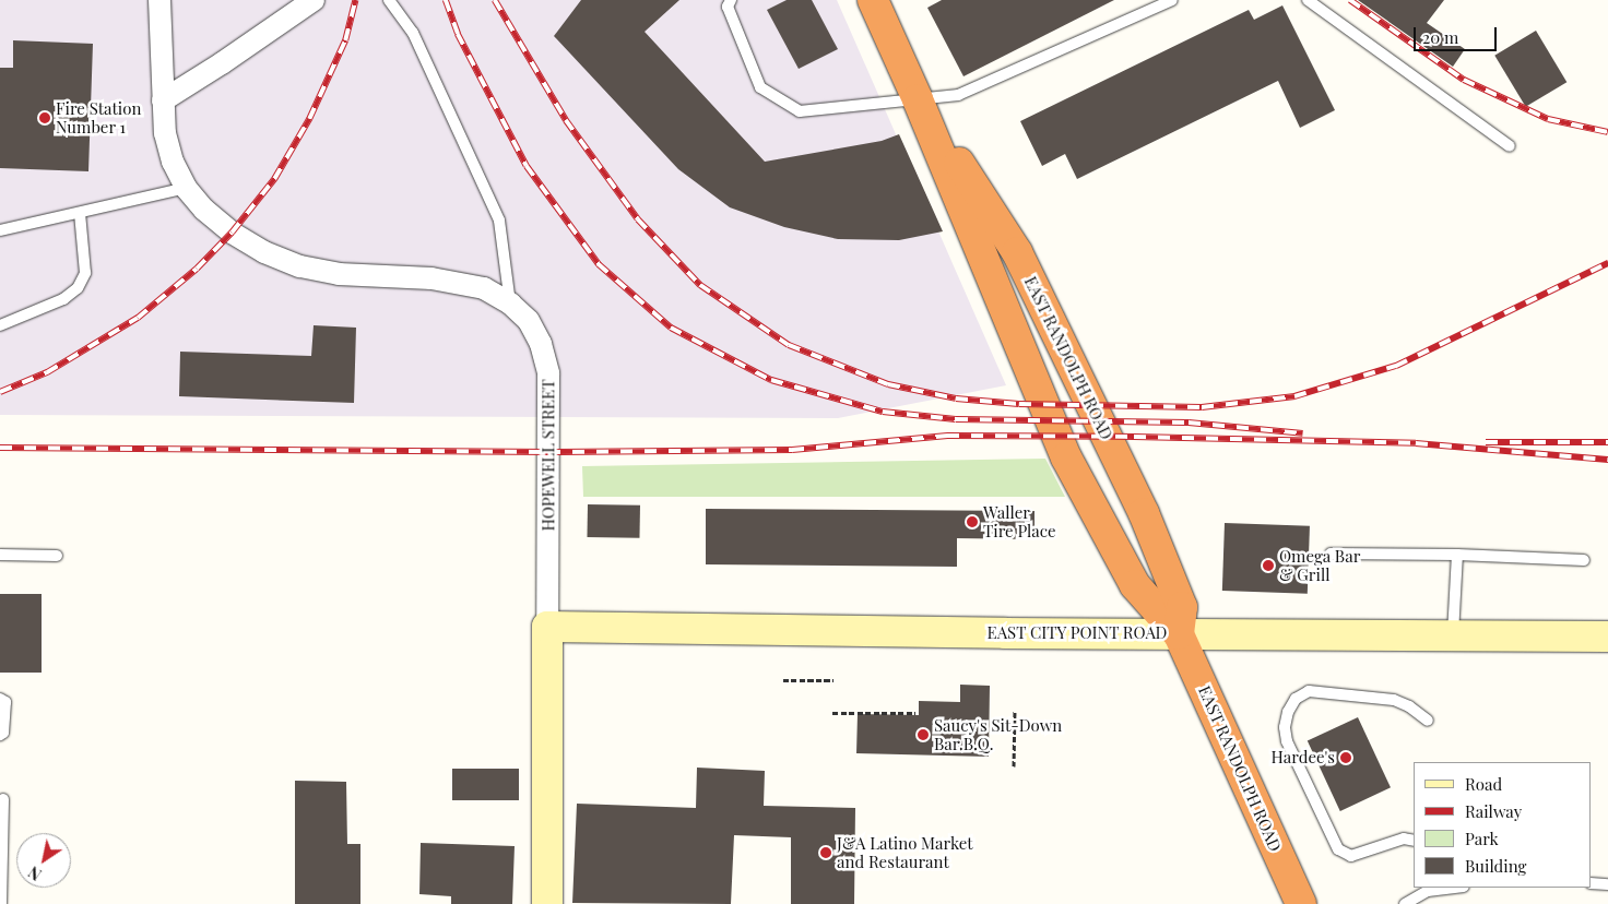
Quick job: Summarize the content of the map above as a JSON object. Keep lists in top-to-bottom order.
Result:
{
  "streets": {
    "highway": ["EAST RANDOLPH ROAD"],
    "street": ["HOPEWELL STREET", "EAST CITY POINT ROAD"]
  },
  "crossings": [
    ["EAST RANDOLPH ROAD", "EAST CITY POINT ROAD"],
    ["HOPEWELL STREET", "EAST CITY POINT ROAD"]
  ],
  "places": [
    "Fire Station Number 1",
    "Waller Tire Place",
    "Omega Bar & Grill",
    "Saucy's Sit-Down Bar.B.Q.",
    "Hardee's",
    "J&A Latino Market and Restaurant"
  ],
  "legend": [
    "Road",
    "Railway",
    "Park",
    "Building"
  ],
  "scale_bar": "20 m",
  "north": "bottom left"
}
